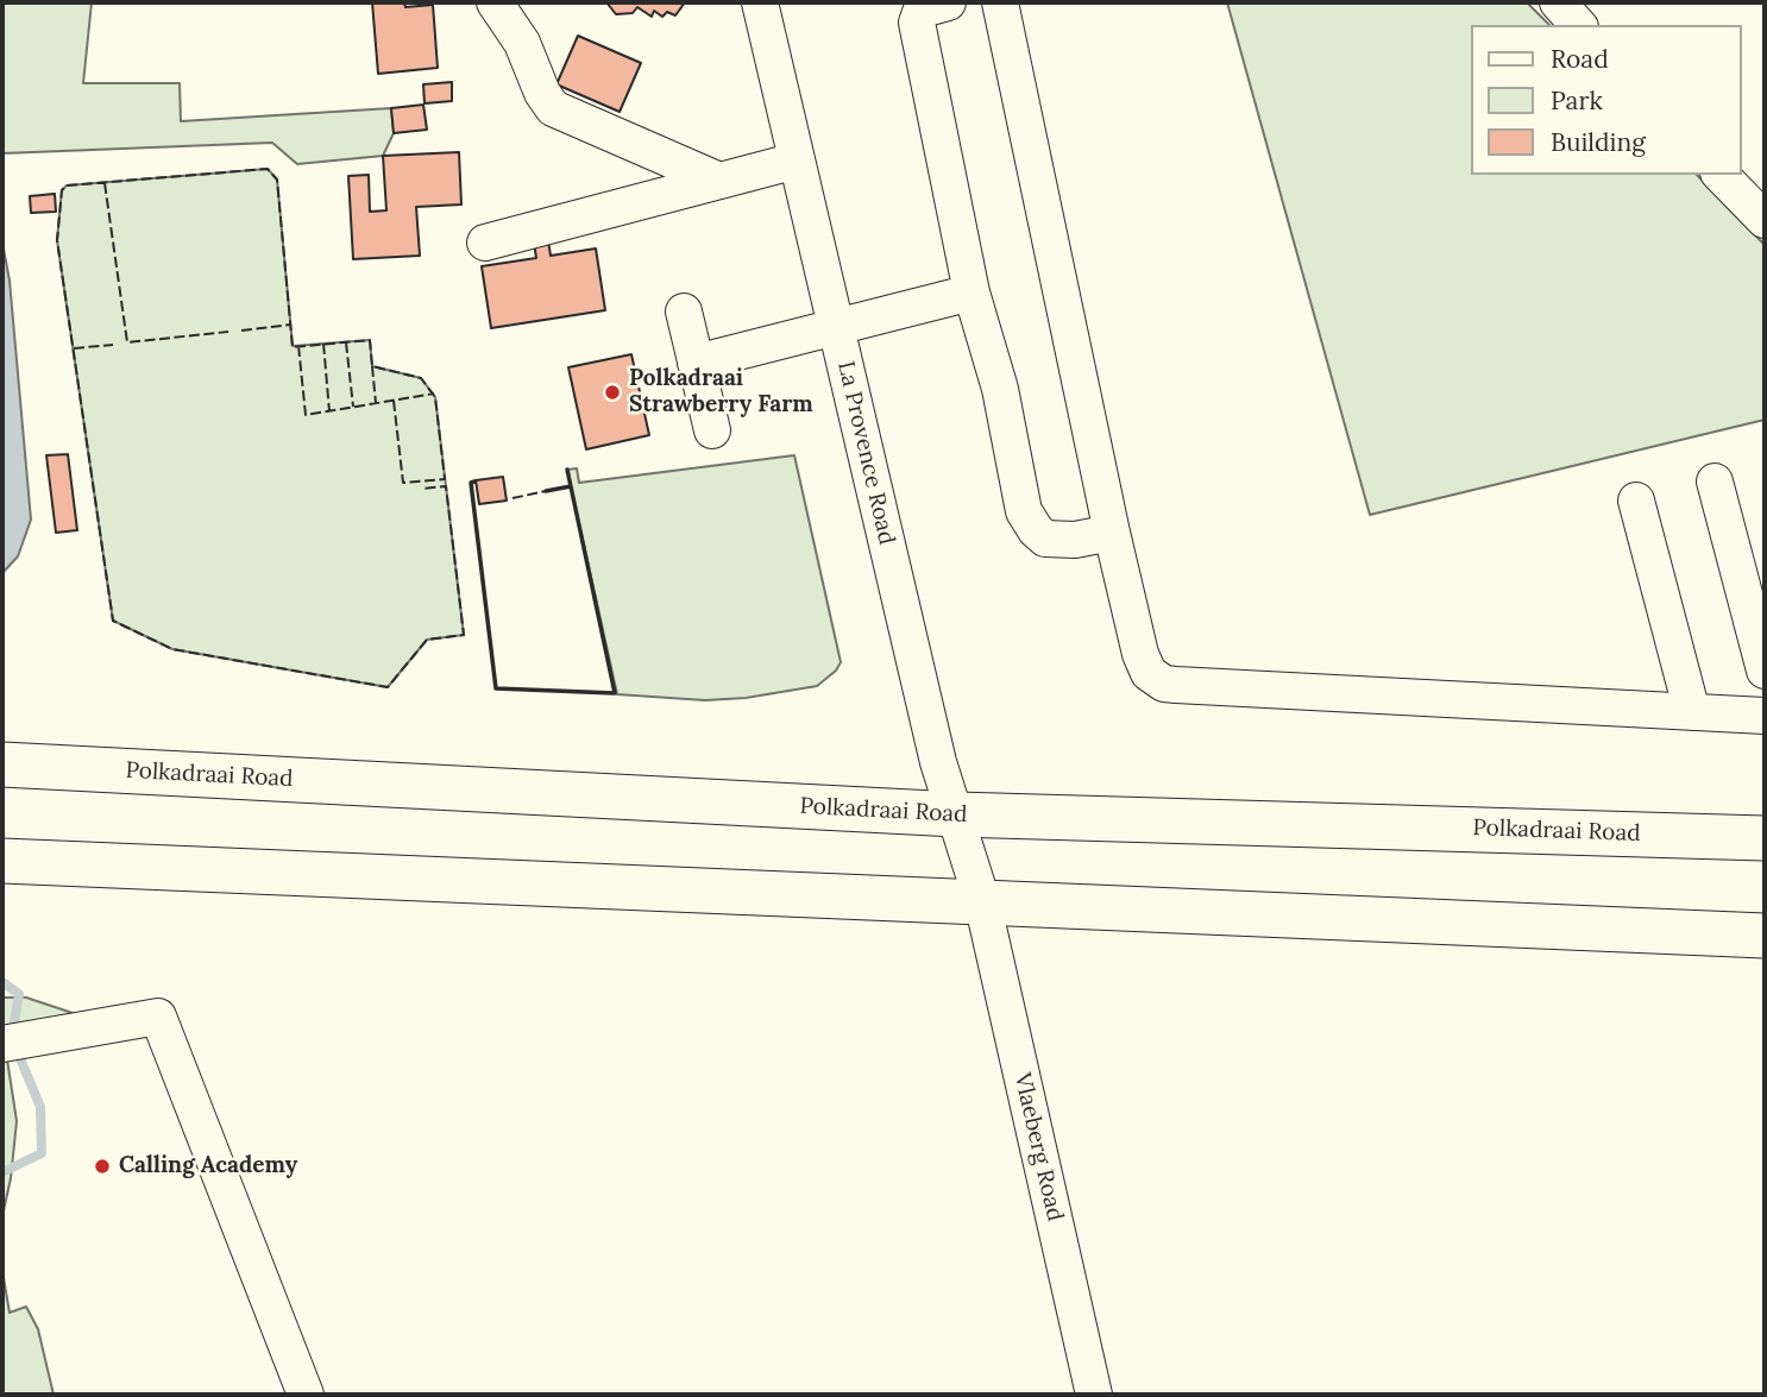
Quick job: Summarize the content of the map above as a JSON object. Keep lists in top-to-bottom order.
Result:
{
  "streets": {
    "main road": ["Polkadraai Road"],
    "street": ["La Provence Road", "Vlaeberg Road"]
  },
  "crossings": [
    ["La Provence Road", "Polkadraai Road"],
    ["La Provence Road", "Vlaeberg Road"]
  ],
  "places": ["Polkadraai Strawberry Farm", "Calling Academy"],
  "legend": ["Road", "Park", "Building"]
}
